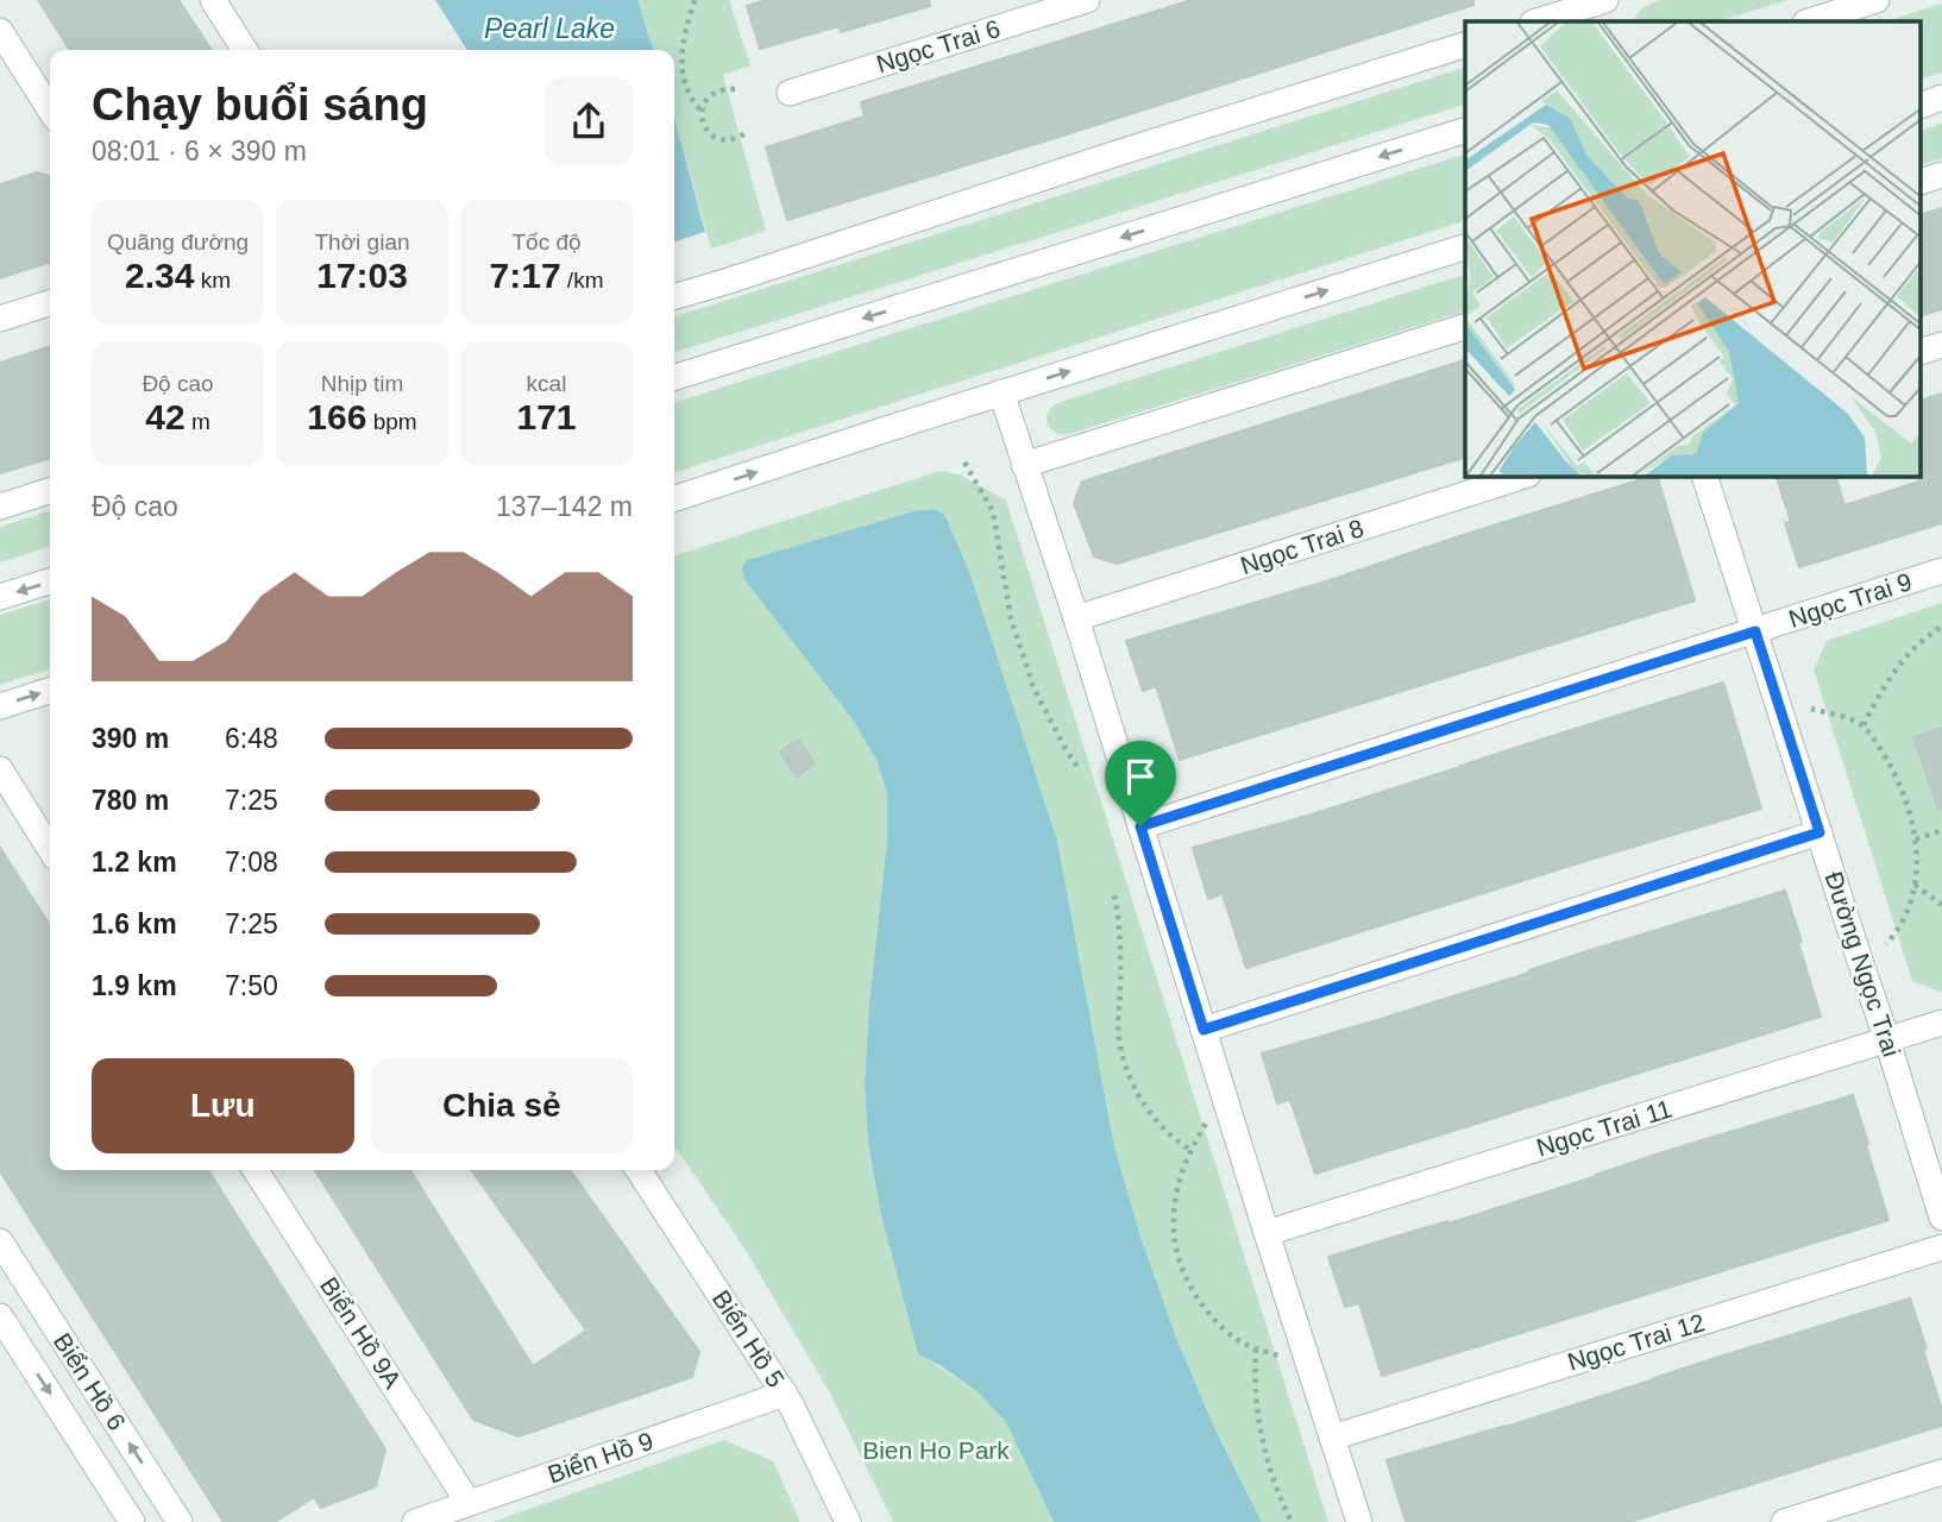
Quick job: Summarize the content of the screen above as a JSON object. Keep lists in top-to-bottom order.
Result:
{
  "streets": {
    "street": [
      "Ngọc Trai 6",
      "Ngọc Trai 8",
      "Ngọc Trai 9",
      "Đường Ngọc Trai",
      "Ngọc Trai 11",
      "Biển Hồ 9A",
      "Biển Hồ 5",
      "Ngọc Trai 12",
      "Biển Hồ 6",
      "Biển Hồ 9"
    ]
  },
  "crossings": [
    ["Ngọc Trai 9", "Đường Ngọc Trai"],
    ["Đường Ngọc Trai", "Ngọc Trai 11"],
    ["Biển Hồ 9A", "Biển Hồ 9"],
    ["Biển Hồ 5", "Biển Hồ 9"]
  ],
  "water": ["Pearl Lake"],
  "parks": ["Bien Ho Park"],
  "page": {
    "heading": ["Chạy buổi sáng", "08:01 · 6 × 390 m"],
    "stats": [
      ["Quãng đường", "2.34 km"],
      ["Thời gian", "17:03"],
      ["Tốc độ", "7:17 /km"],
      ["Độ cao", "42 m"],
      ["Nhịp tim", "166 bpm"],
      ["kcal", "171"]
    ],
    "chart": ["Độ cao", "137–142 m"],
    "list": [
      {
        "name": "390 m",
        "note": "6:48"
      },
      {
        "name": "780 m",
        "note": "7:25"
      },
      {
        "name": "1.2 km",
        "note": "7:08"
      },
      {
        "name": "1.6 km",
        "note": "7:25"
      },
      {
        "name": "1.9 km",
        "note": "7:50"
      }
    ],
    "buttons": ["Lưu", "Chia sẻ"]
  }
}
